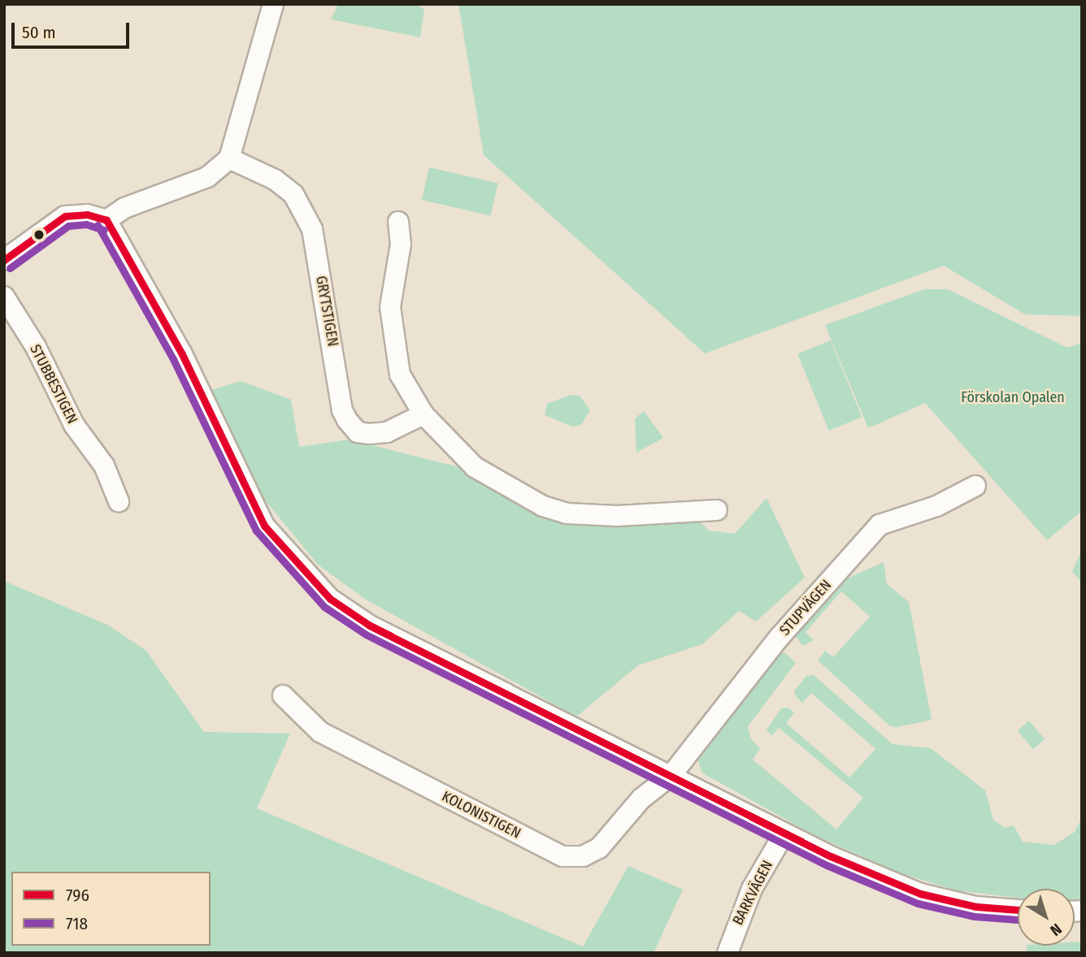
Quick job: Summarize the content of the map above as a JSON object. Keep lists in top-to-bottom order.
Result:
{
  "streets": {
    "street": [
      "GRYTSTIGEN",
      "STUBBESTIGEN",
      "STUPVÄGEN",
      "KOLONISTIGEN",
      "BARKVÄGEN"
    ]
  },
  "crossings": [
    ["STUPVÄGEN", "KOLONISTIGEN"]
  ],
  "parks": ["Förskolan Opalen"],
  "lines": ["transit line 796", "transit line 718"],
  "legend": ["796", "718"],
  "scale_bar": "50 m",
  "north": "bottom right"
}
